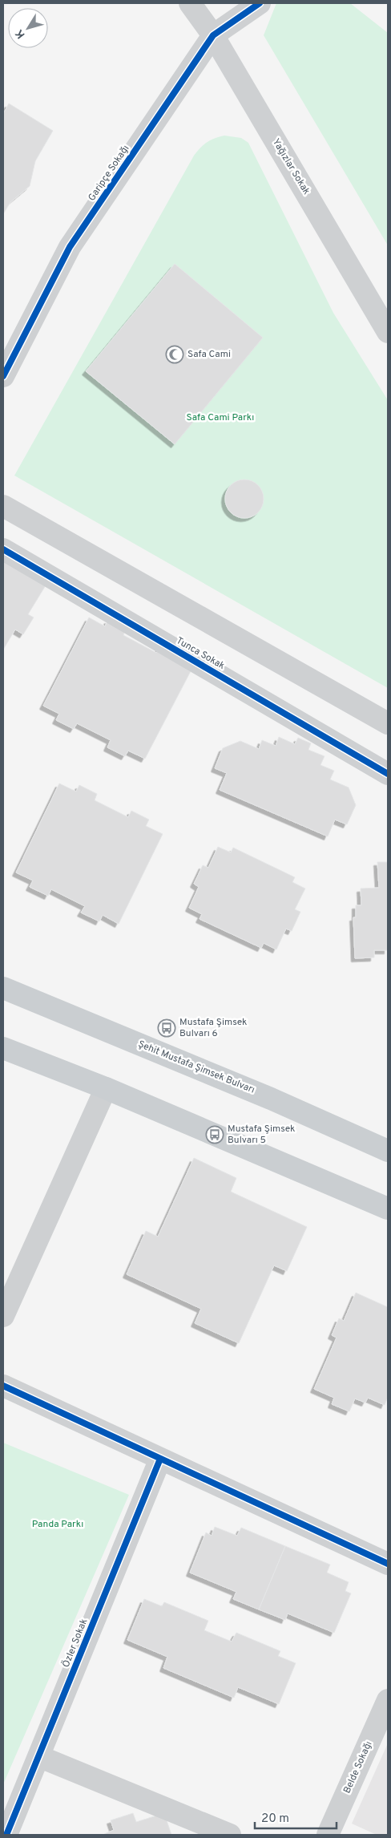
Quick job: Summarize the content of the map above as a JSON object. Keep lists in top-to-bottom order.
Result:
{
  "streets": {
    "main road": ["Şehit Mustafa Şimsek Bulvarı"],
    "street": [
      "Yağızlar Sokak",
      "Garipçe Sokağı",
      "Tunca Sokak",
      "Özler Sokak",
      "Belde Sokağı"
    ]
  },
  "crossings": [
    ["Yağızlar Sokak", "Garipçe Sokağı"]
  ],
  "parks": ["Safa Cami Parkı", "Panda Parkı"],
  "places": {
    "mosque": ["Safa Cami"],
    "bus stop": ["Mustafa Şimsek Bulvarı 6", "Mustafa Şimsek Bulvarı 5"]
  },
  "scale_bar": "20 m",
  "north": "bottom left"
}
